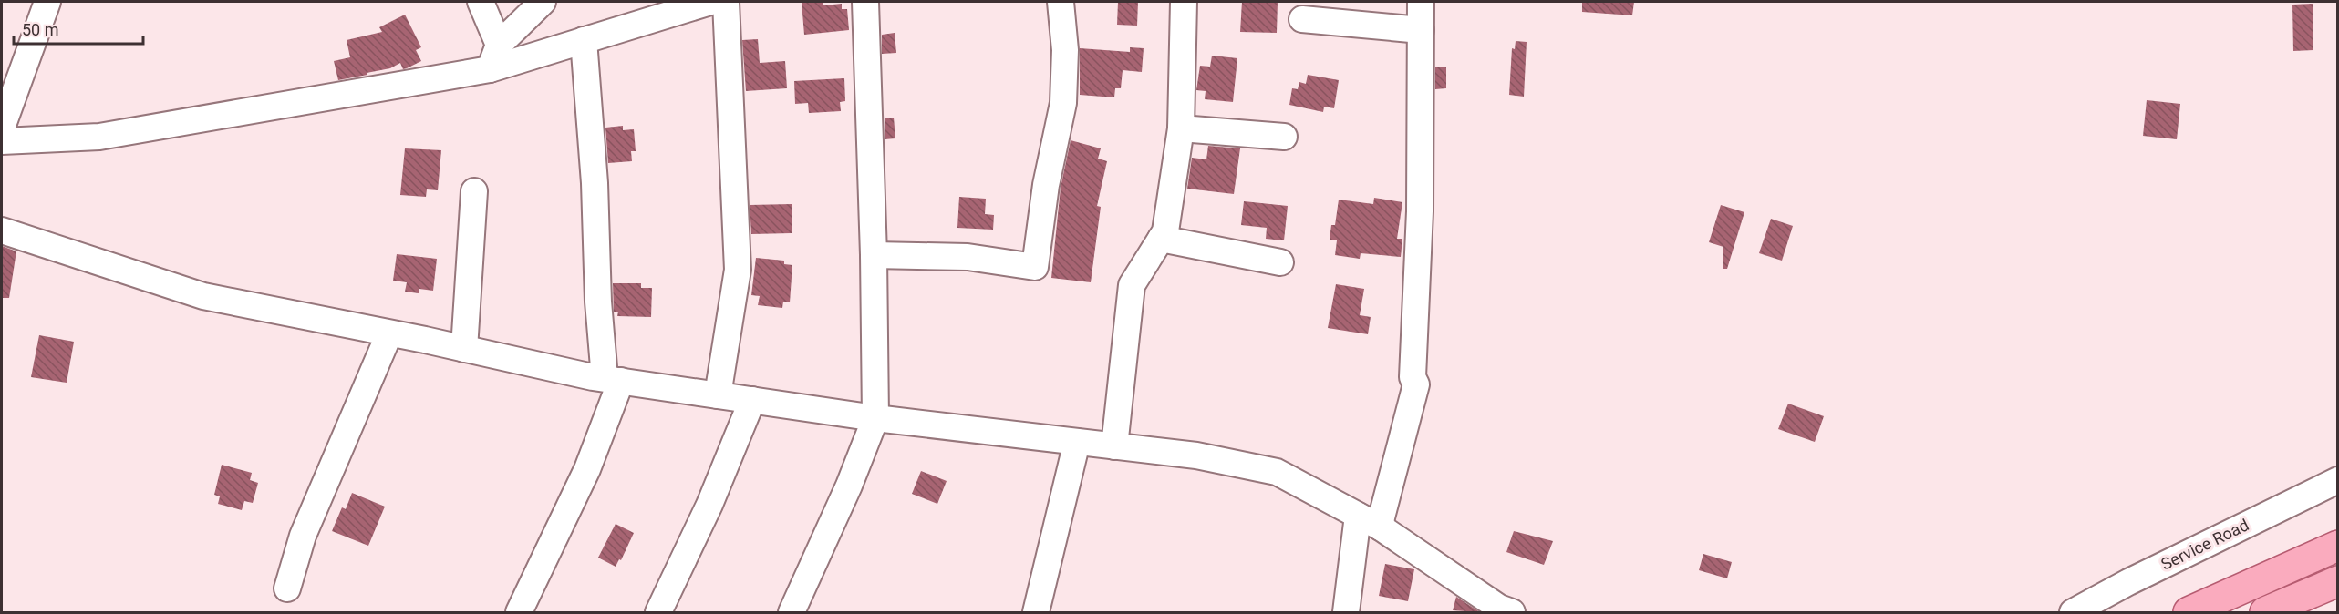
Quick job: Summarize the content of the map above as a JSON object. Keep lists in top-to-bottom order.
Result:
{
  "streets": {
    "street": ["Service Road"]
  },
  "scale_bar": "50 m"
}
